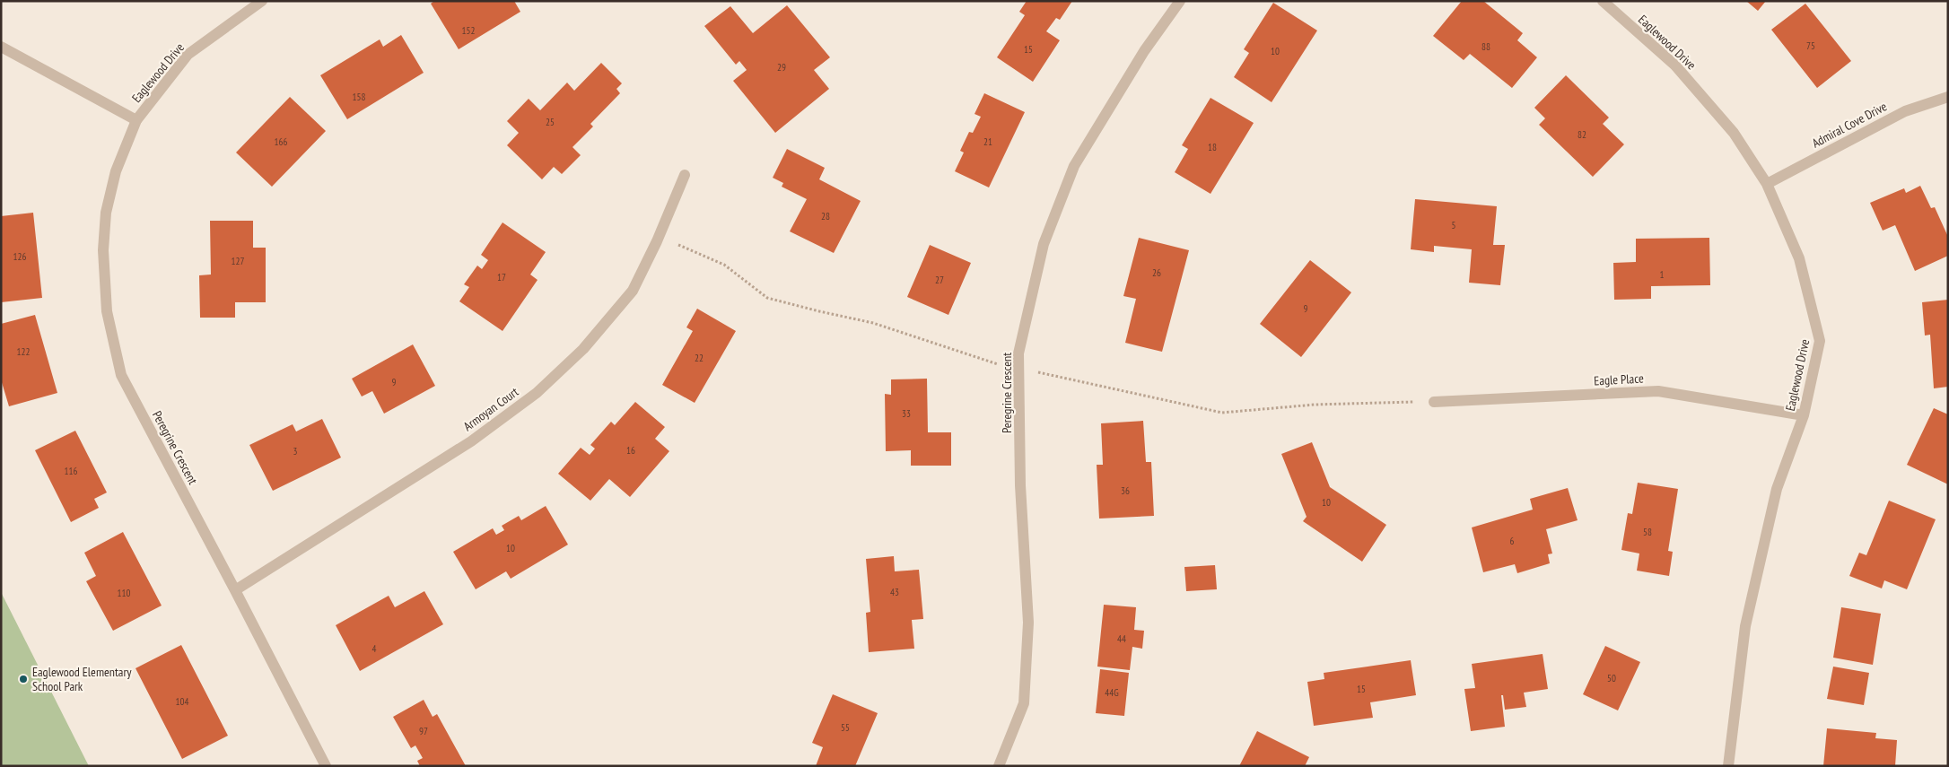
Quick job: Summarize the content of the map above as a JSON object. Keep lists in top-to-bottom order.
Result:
{
  "streets": {
    "street": [
      "Eaglewood Drive",
      "Admiral Cove Drive",
      "Eagle Place",
      "Peregrine Crescent",
      "Armoyan Court"
    ]
  },
  "crossings": [
    ["Eaglewood Drive", "Admiral Cove Drive"],
    ["Eaglewood Drive", "Eagle Place"],
    ["Eaglewood Drive", "Peregrine Crescent"],
    ["Peregrine Crescent", "Armoyan Court"]
  ],
  "places": ["Eaglewood Elementary School Park"],
  "house_numbers": [
    "152",
    "75",
    "88",
    "15",
    "10",
    "29",
    "158",
    "25",
    "82",
    "166",
    "21",
    "18",
    "28",
    "5",
    "126",
    "127",
    "26",
    "1",
    "17",
    "27",
    "9",
    "122",
    "22",
    "9",
    "33",
    "16",
    "3",
    "116",
    "36",
    "10",
    "58",
    "6",
    "10",
    "43",
    "110",
    "44",
    "4",
    "50",
    "15",
    "44G",
    "104",
    "55",
    "97"
  ]
}
